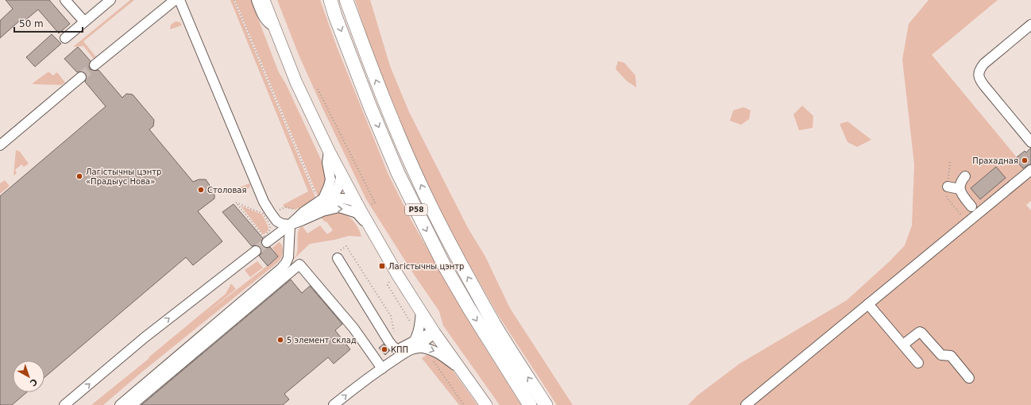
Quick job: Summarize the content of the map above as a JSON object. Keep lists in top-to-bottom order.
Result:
{
  "streets": {
    "highway": ["Р58"]
  },
  "places": {
    "other": [
      "Прахадная",
      "Лагістычны цэнтр «Прадыус Нова»",
      "Столовая",
      "5 элемент склад",
      "КПП"
    ],
    "transit": ["Лагістычны цэнтр"]
  },
  "scale_bar": "50 m",
  "north": "bottom right"
}
